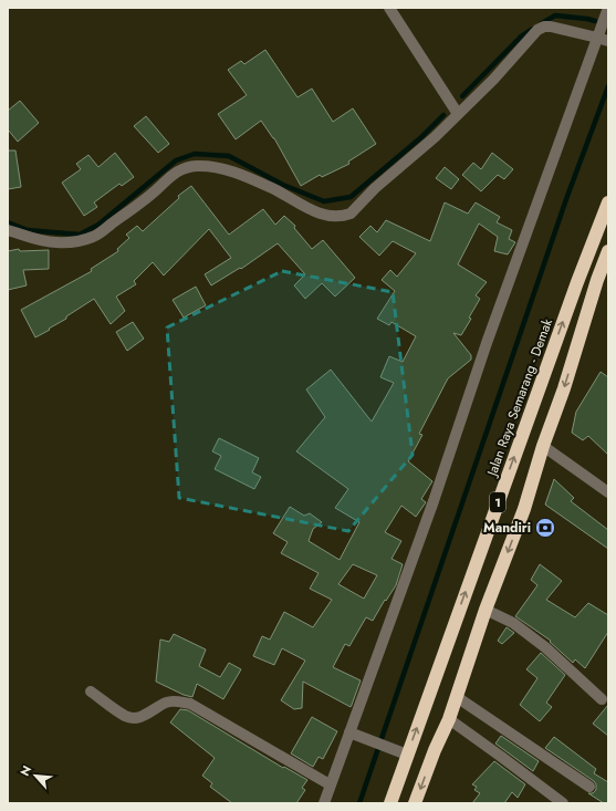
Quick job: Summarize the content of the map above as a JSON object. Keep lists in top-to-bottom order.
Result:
{
  "streets": {
    "highway": ["Jalan Raya Semarang - Demak", "1"]
  },
  "places": {
    "bank": ["Mandiri"]
  },
  "north": "top left"
}
